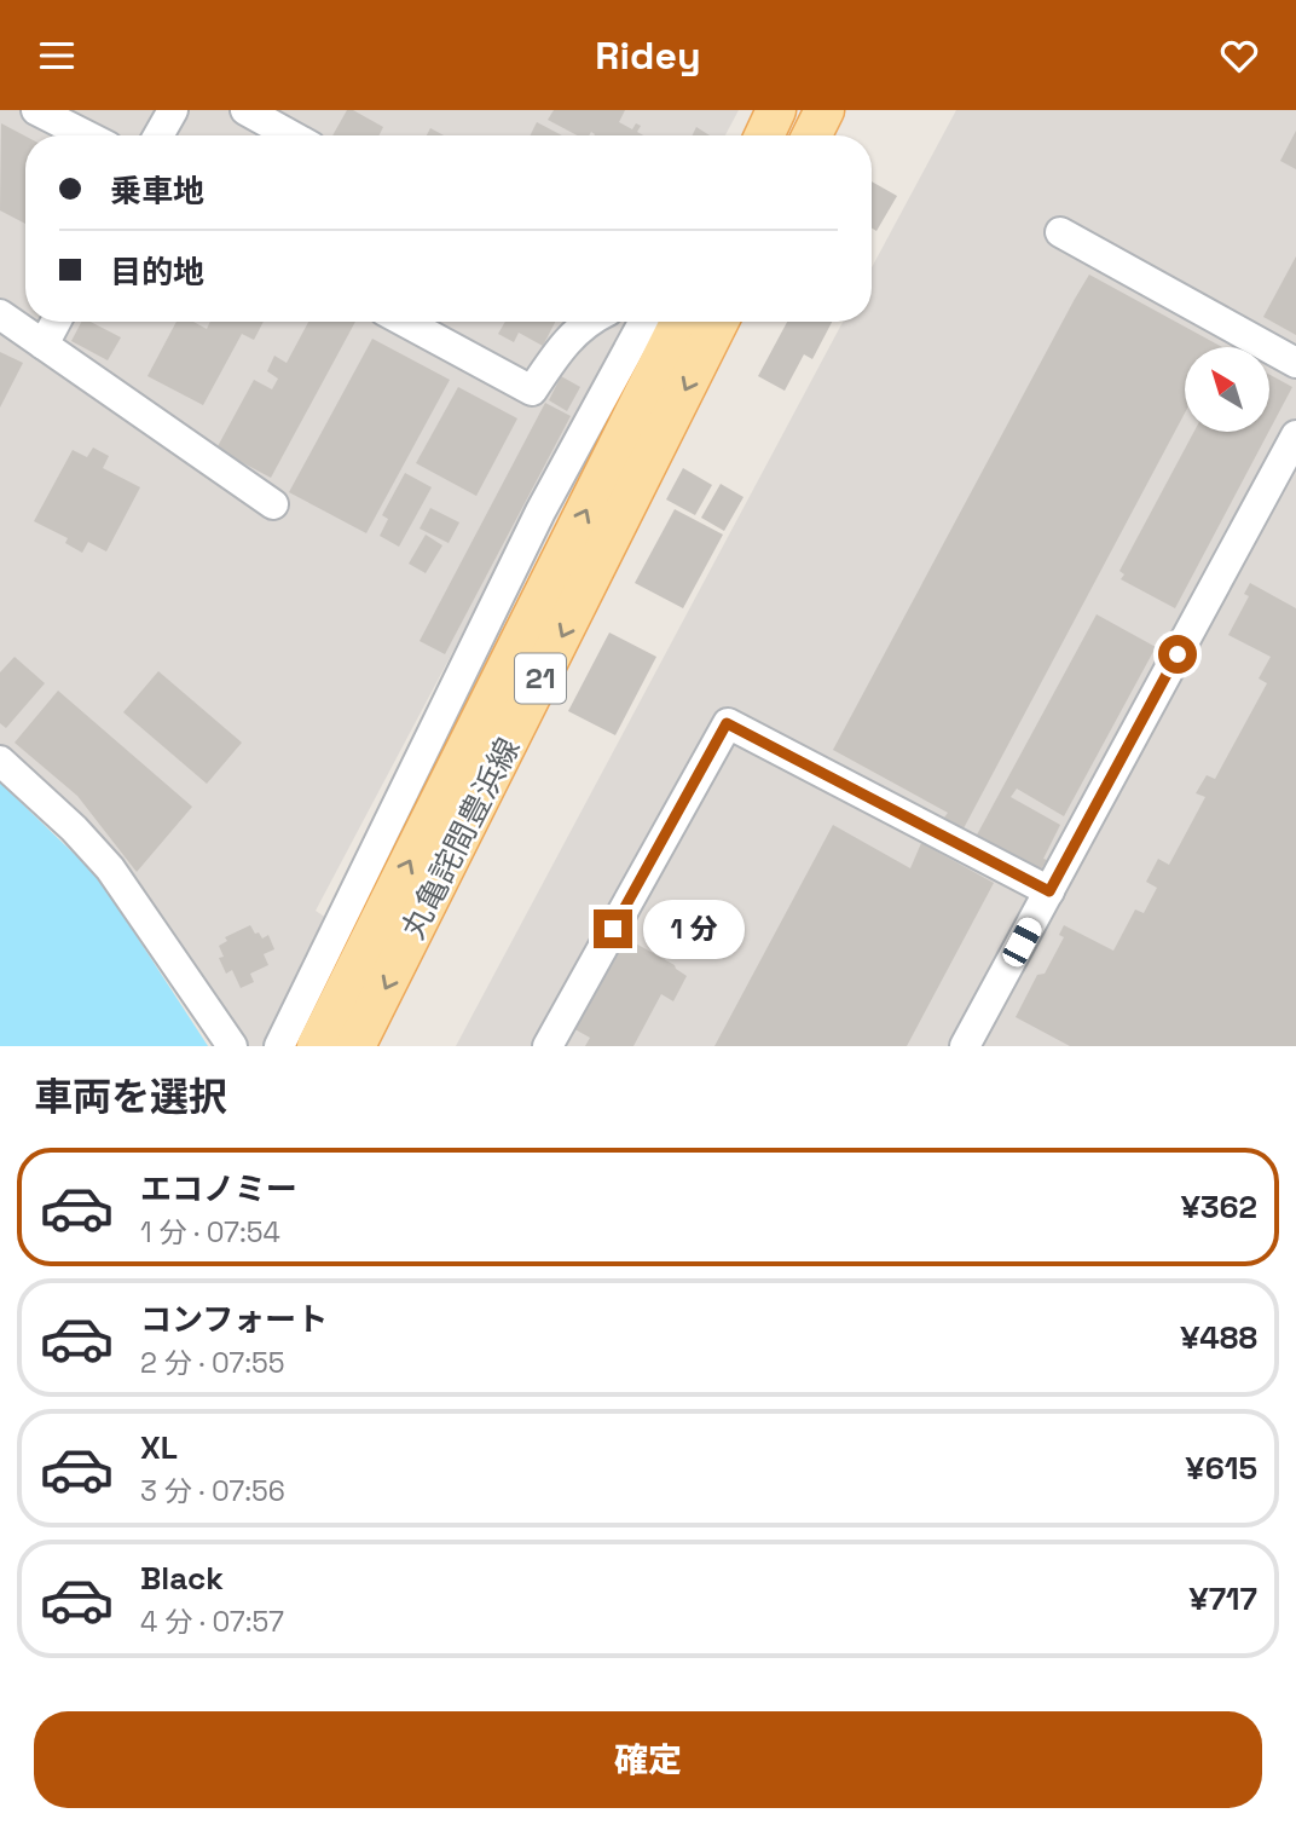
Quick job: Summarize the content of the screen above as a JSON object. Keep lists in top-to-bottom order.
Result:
{
  "streets": {
    "main road": ["21", "丸亀詫間豊浜線"]
  },
  "north": "top left",
  "page": {
    "header": "Ridey",
    "banner": ["乗車地", "目的地"],
    "bubble": "1 分",
    "heading": "車両を選択",
    "list": [
      {
        "name": "エコノミー",
        "note": "1 分 · 07:54",
        "value": "¥362"
      },
      {
        "name": "コンフォート",
        "note": "2 分 · 07:55",
        "value": "¥488"
      },
      {
        "name": "XL",
        "note": "3 分 · 07:56",
        "value": "¥615"
      },
      {
        "name": "Black",
        "note": "4 分 · 07:57",
        "value": "¥717"
      }
    ],
    "buttons": "確定"
  }
}
